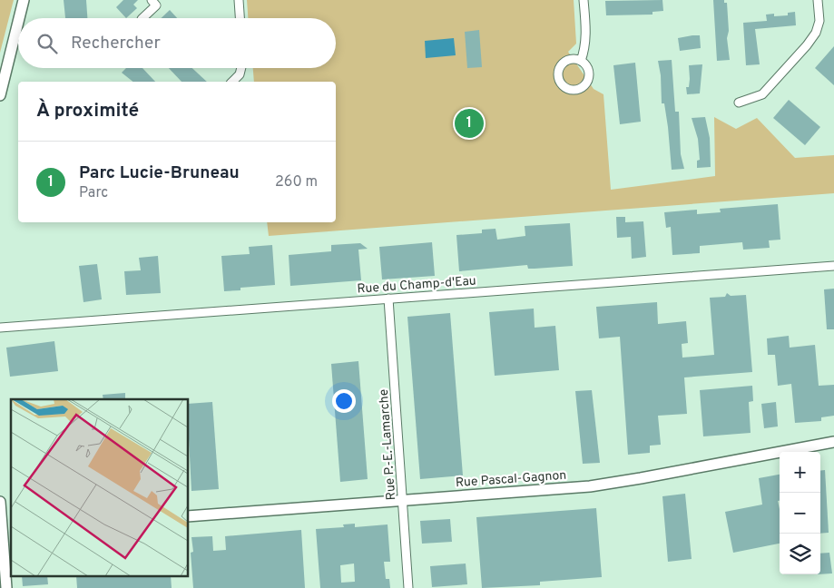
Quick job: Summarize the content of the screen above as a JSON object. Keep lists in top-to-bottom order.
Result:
{
  "streets": {
    "street": ["Rue du Champ-d'Eau", "Rue P.-E.-Lamarche", "Rue Pascal-Gagnon"]
  },
  "crossings": [
    ["Rue du Champ-d'Eau", "Rue P.-E.-Lamarche"],
    ["Rue P.-E.-Lamarche", "Rue Pascal-Gagnon"]
  ],
  "page": {
    "search": "Rechercher",
    "heading": "À proximité",
    "pins": "1",
    "list": [
      {
        "mark": "1",
        "name": "Parc Lucie-Bruneau",
        "note": "Parc",
        "value": "260 m"
      }
    ],
    "map_buttons": ["+", "−"]
  }
}
